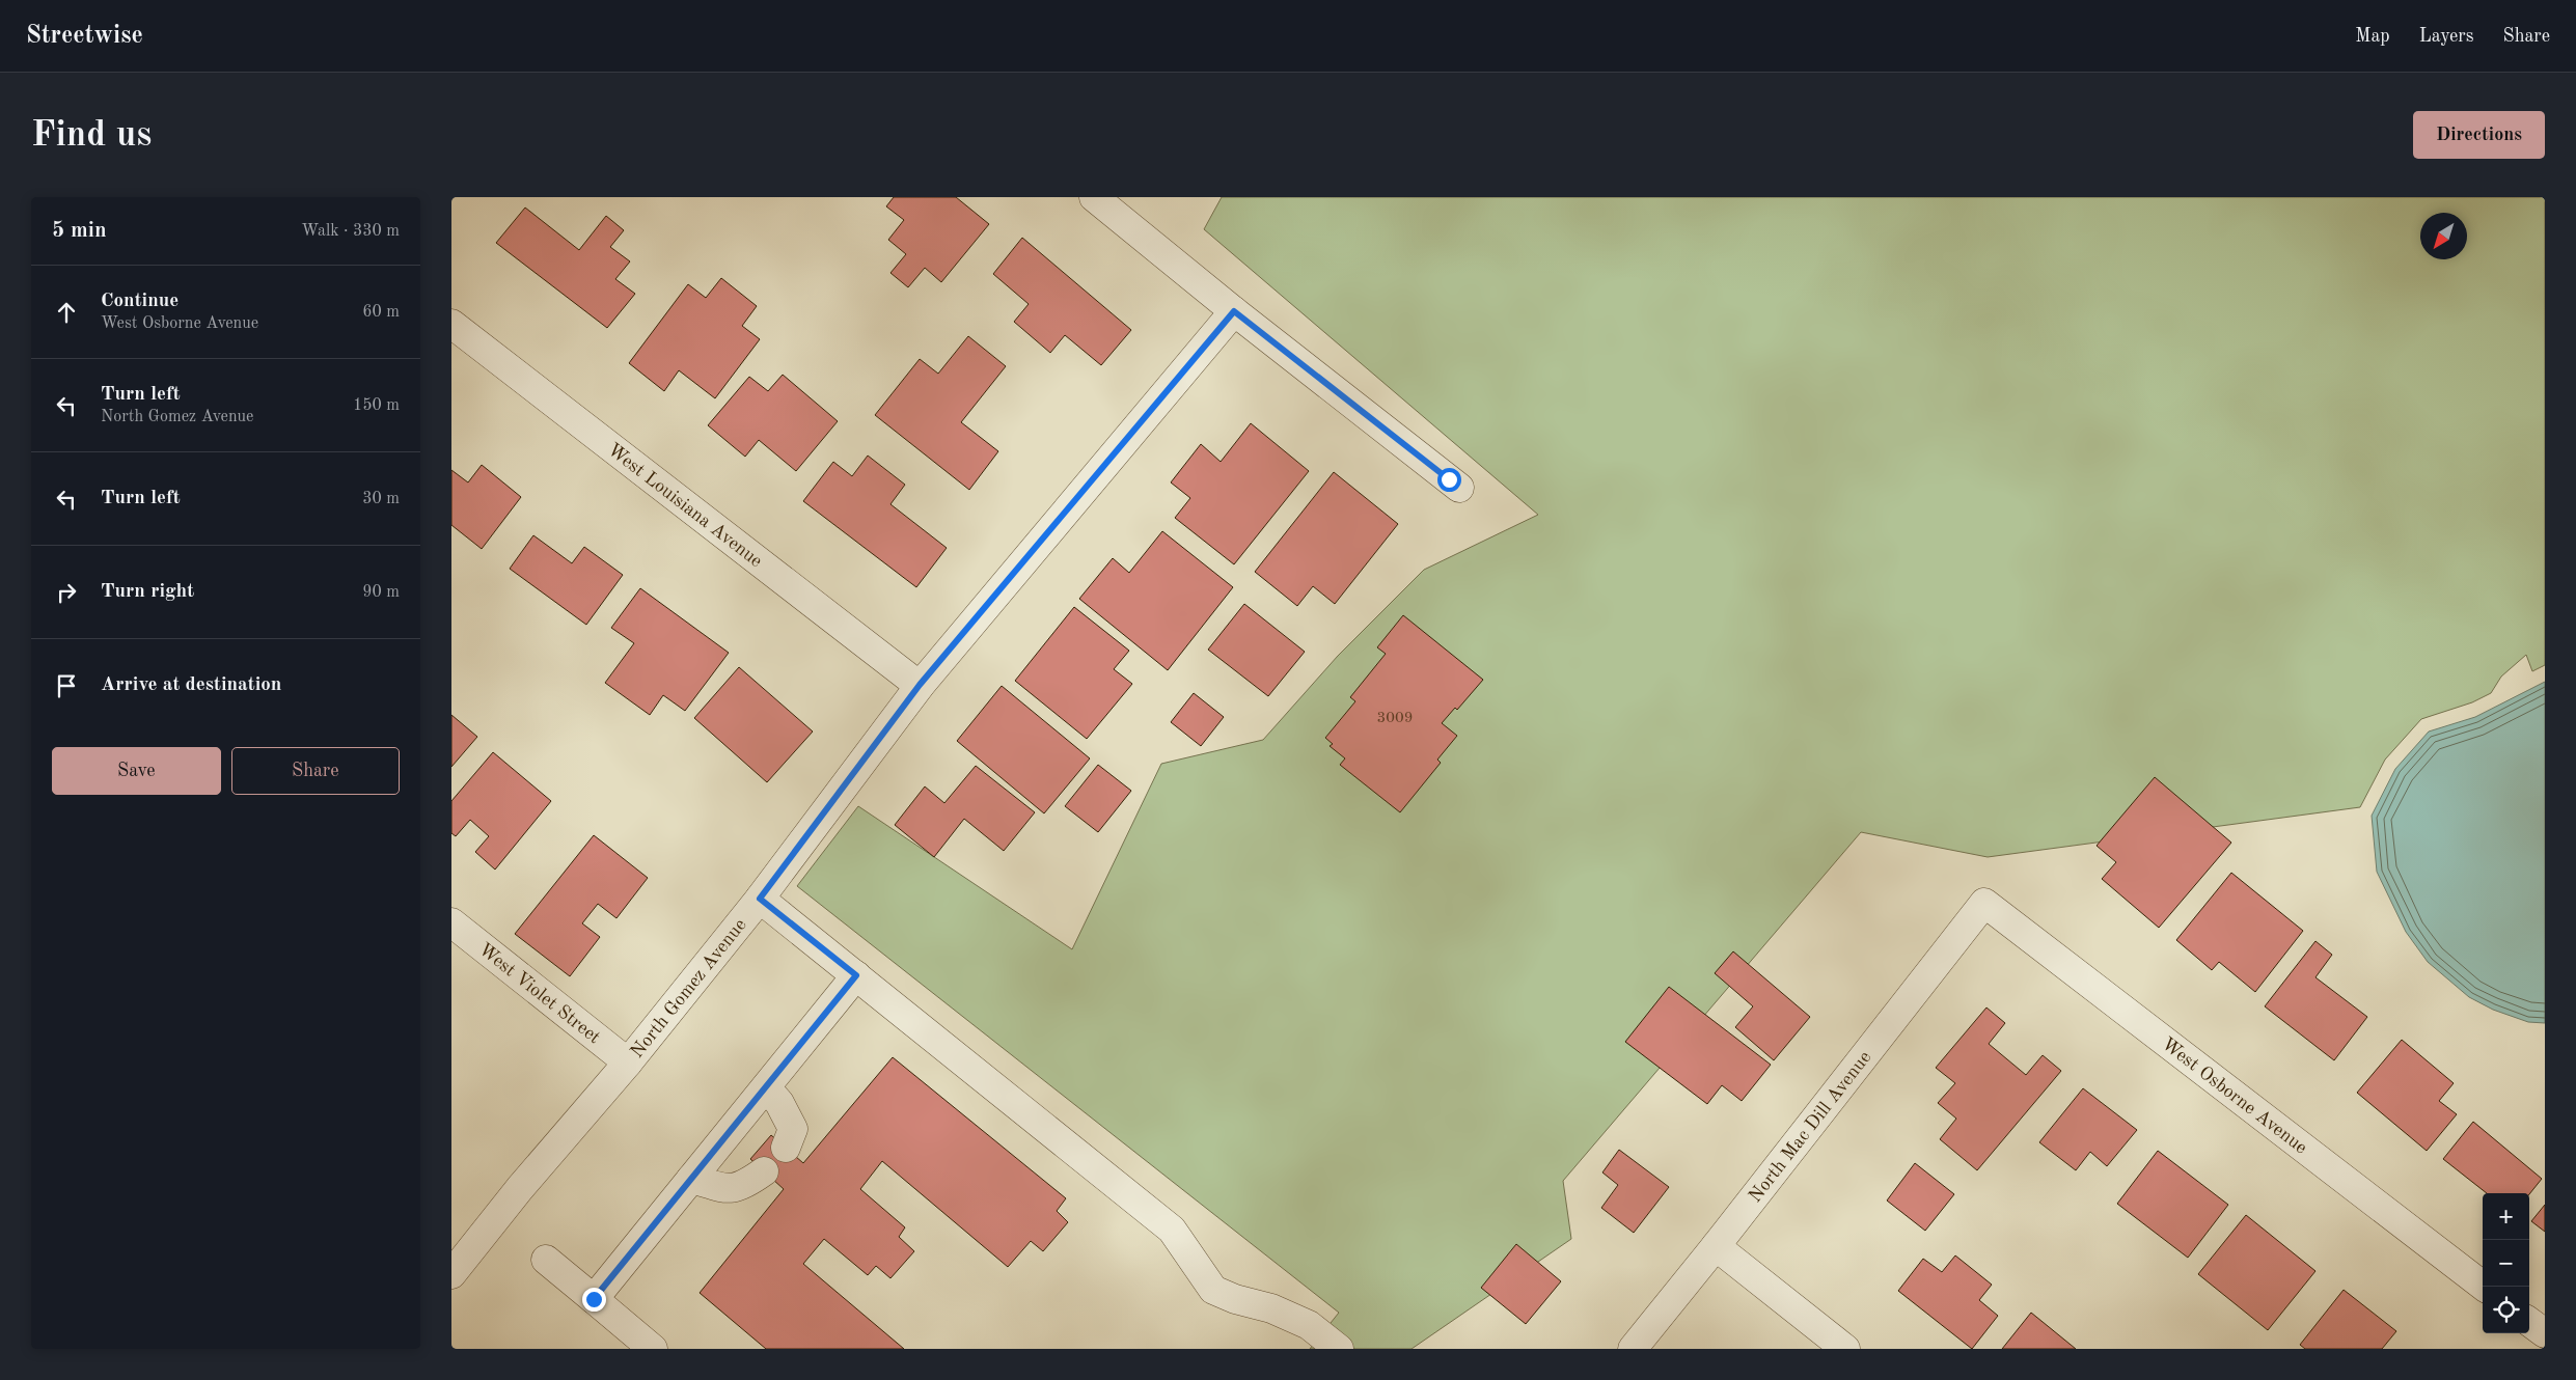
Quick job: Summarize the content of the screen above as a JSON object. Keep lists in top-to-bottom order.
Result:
{
  "streets": {
    "street": [
      "West Louisiana Avenue",
      "North Gomez Avenue",
      "West Violet Street",
      "West Osborne Avenue",
      "North Mac Dill Avenue"
    ]
  },
  "crossings": [
    ["West Louisiana Avenue", "North Gomez Avenue"],
    ["North Gomez Avenue", "West Violet Street"],
    ["West Osborne Avenue", "North Mac Dill Avenue"]
  ],
  "house_numbers": ["3009"],
  "north": "bottom left",
  "page": {
    "header": "Streetwise",
    "nav": ["Map", "Layers", "Share"],
    "buttons": [
      "Directions",
      ["Save", "Share"]
    ],
    "title": "Find us",
    "heading": ["5 min", "Walk · 330 m"],
    "list": [
      ["Continue", "West Osborne Avenue", "60 m"],
      ["Turn left", "North Gomez Avenue", "150 m"],
      ["Turn left", "30 m"],
      ["Turn right", "90 m"],
      "Arrive at destination"
    ],
    "map_buttons": ["+", "−"]
  }
}
